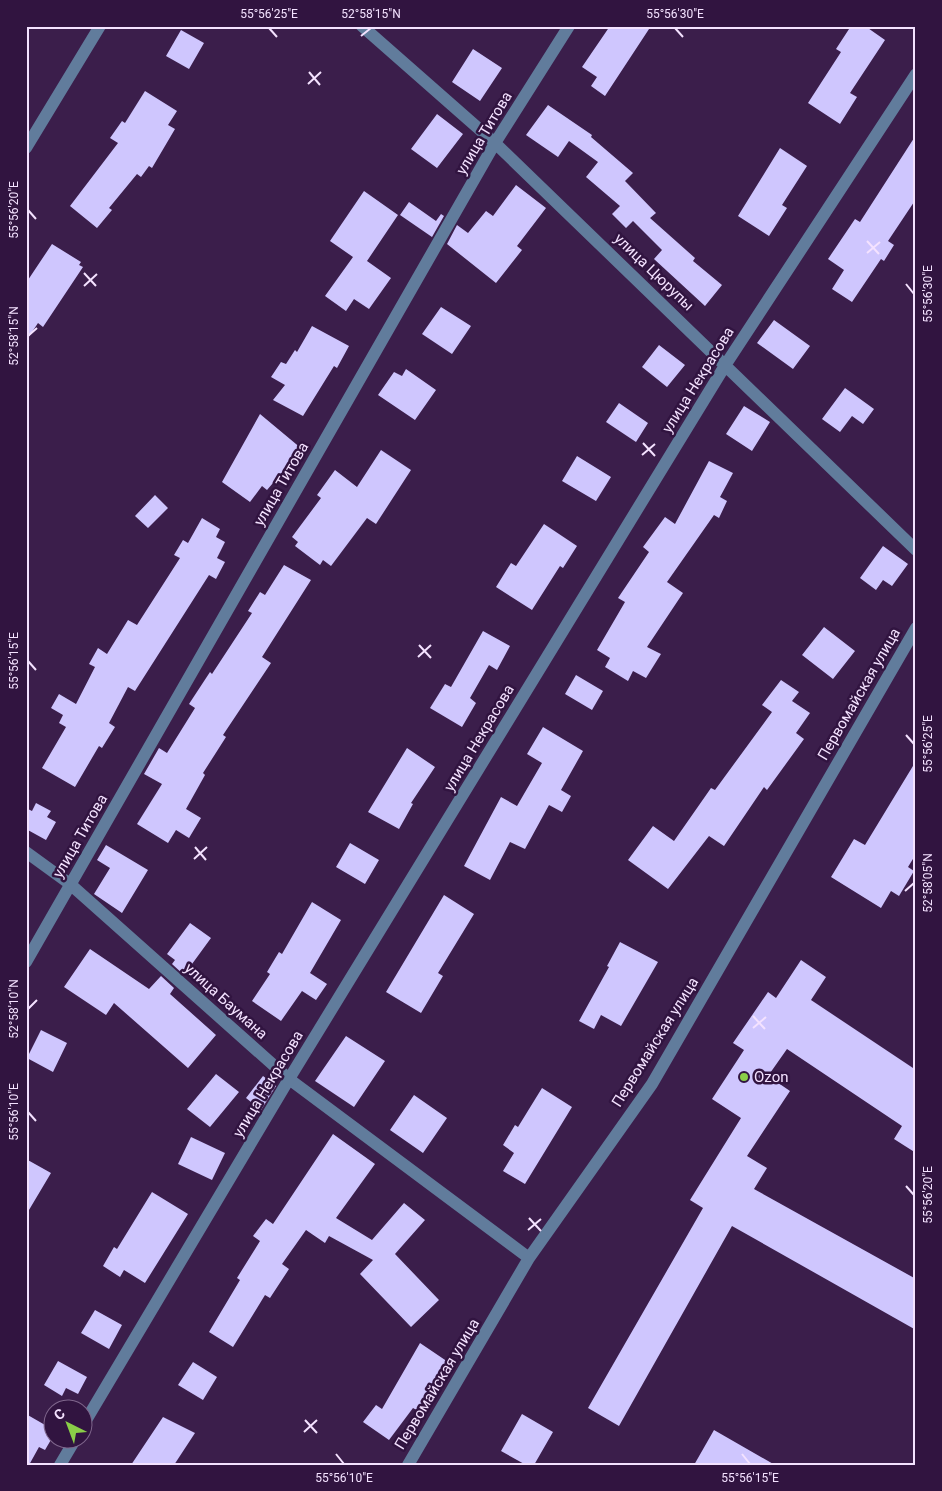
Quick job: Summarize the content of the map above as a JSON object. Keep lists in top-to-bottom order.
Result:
{
  "streets": {
    "street": [
      "улица Титова",
      "улица Цюрупы",
      "улица Некрасова",
      "Первомайская улица",
      "улица Баумана"
    ]
  },
  "crossings": [
    ["улица Титова", "улица Цюрупы"],
    ["улица Титова", "улица Баумана"],
    ["улица Цюрупы", "улица Некрасова"],
    ["улица Некрасова", "улица Баумана"],
    ["Первомайская улица", "улица Баумана"]
  ],
  "places": ["Ozon"],
  "north": "top left",
  "coordinates": [
    "55°56'25\"E",
    "52°58'15\"N",
    "55°56'30\"E",
    "55°56'20\"E",
    "55°56'15\"E",
    "52°58'05\"N",
    "52°58'10\"N",
    "55°56'10\"E"
  ]
}
